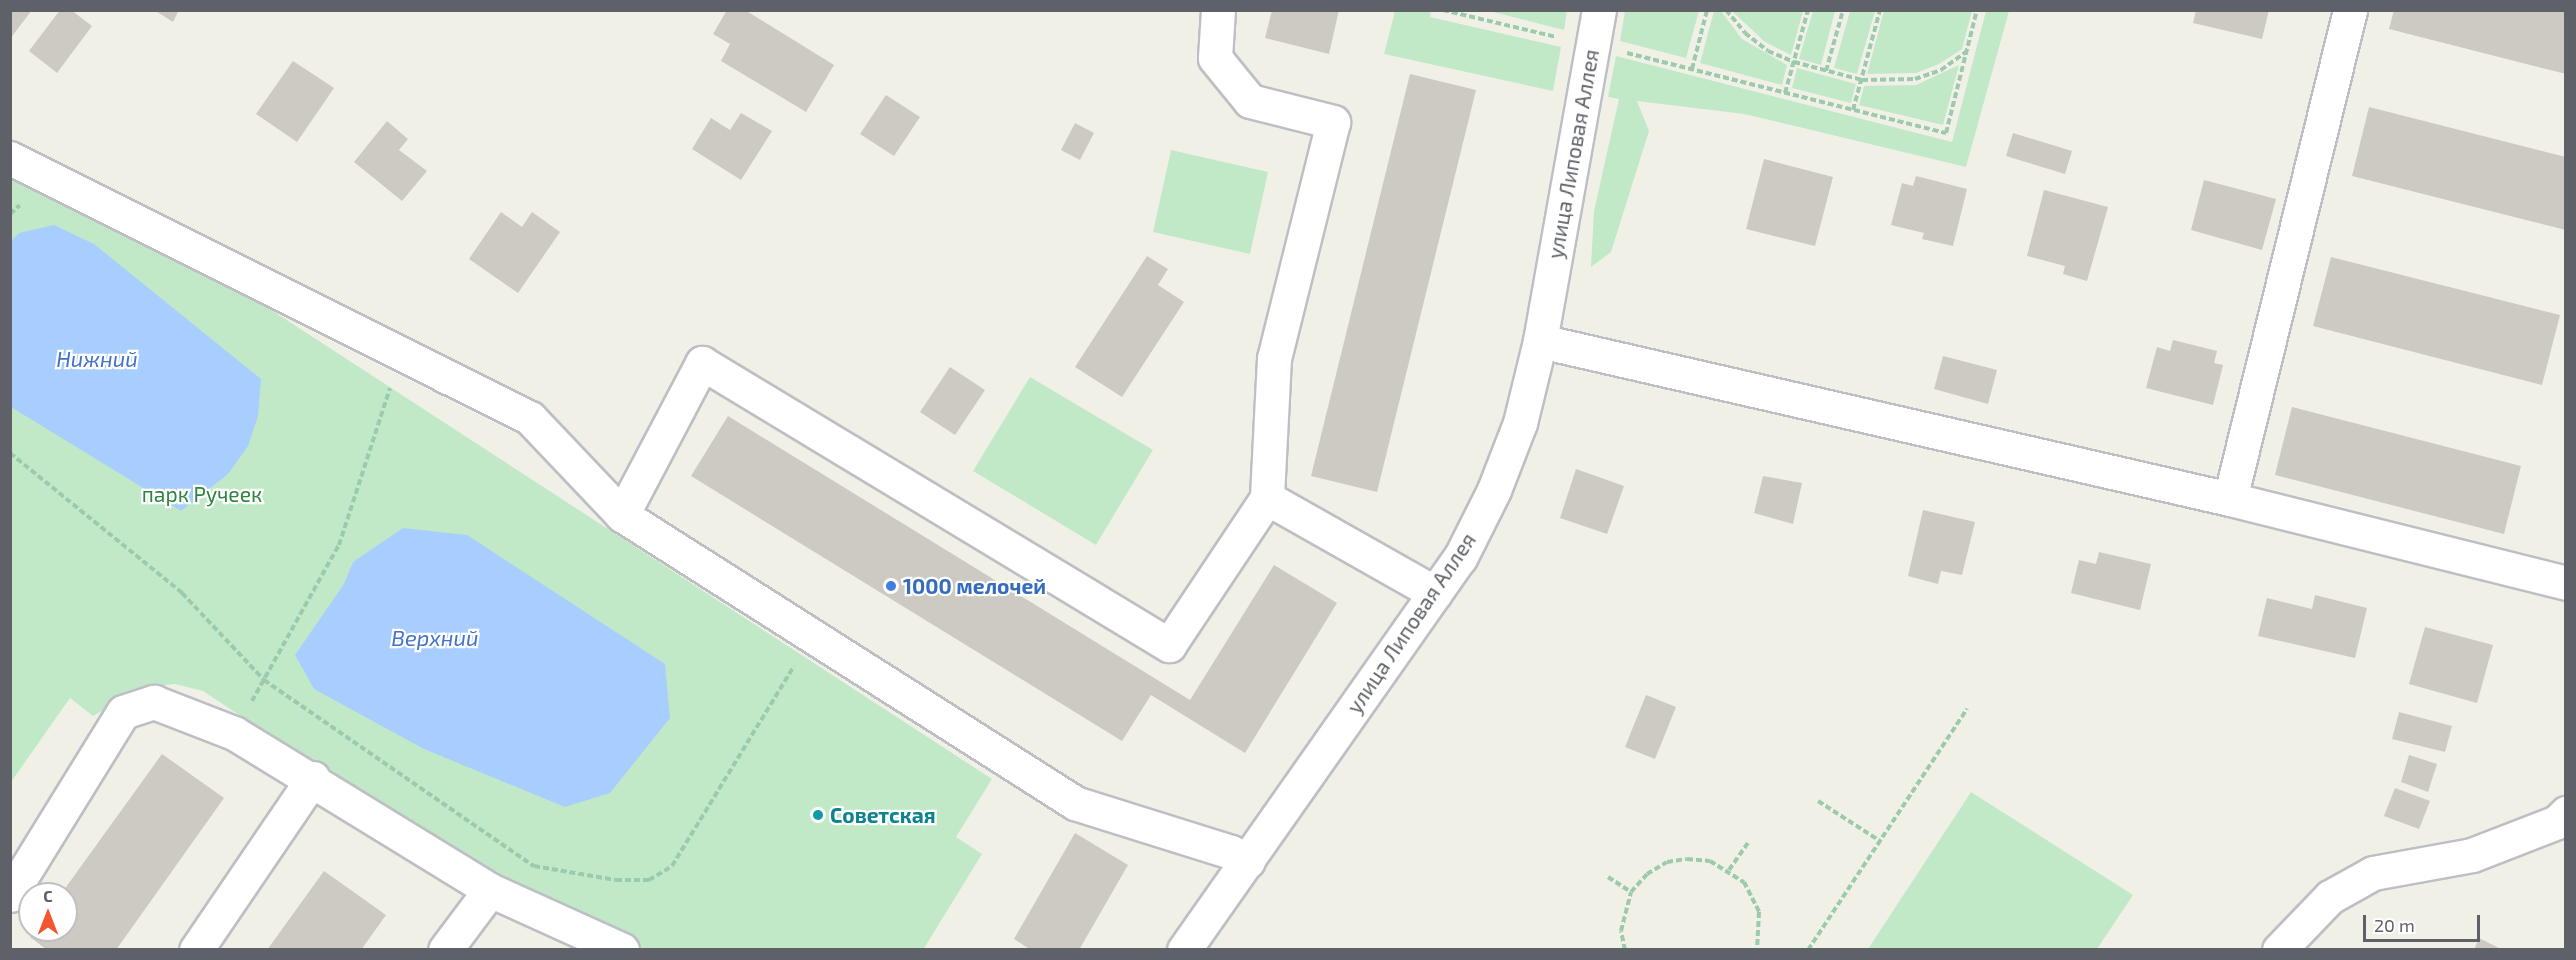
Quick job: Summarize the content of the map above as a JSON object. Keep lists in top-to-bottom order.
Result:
{
  "streets": {
    "street": ["улица Липовая Аллея"]
  },
  "water": ["Нижний", "Верхний"],
  "parks": ["парк Ручеек"],
  "places": ["1000 мелочей", "Советская"],
  "scale_bar": "20 m",
  "north": "top"
}
